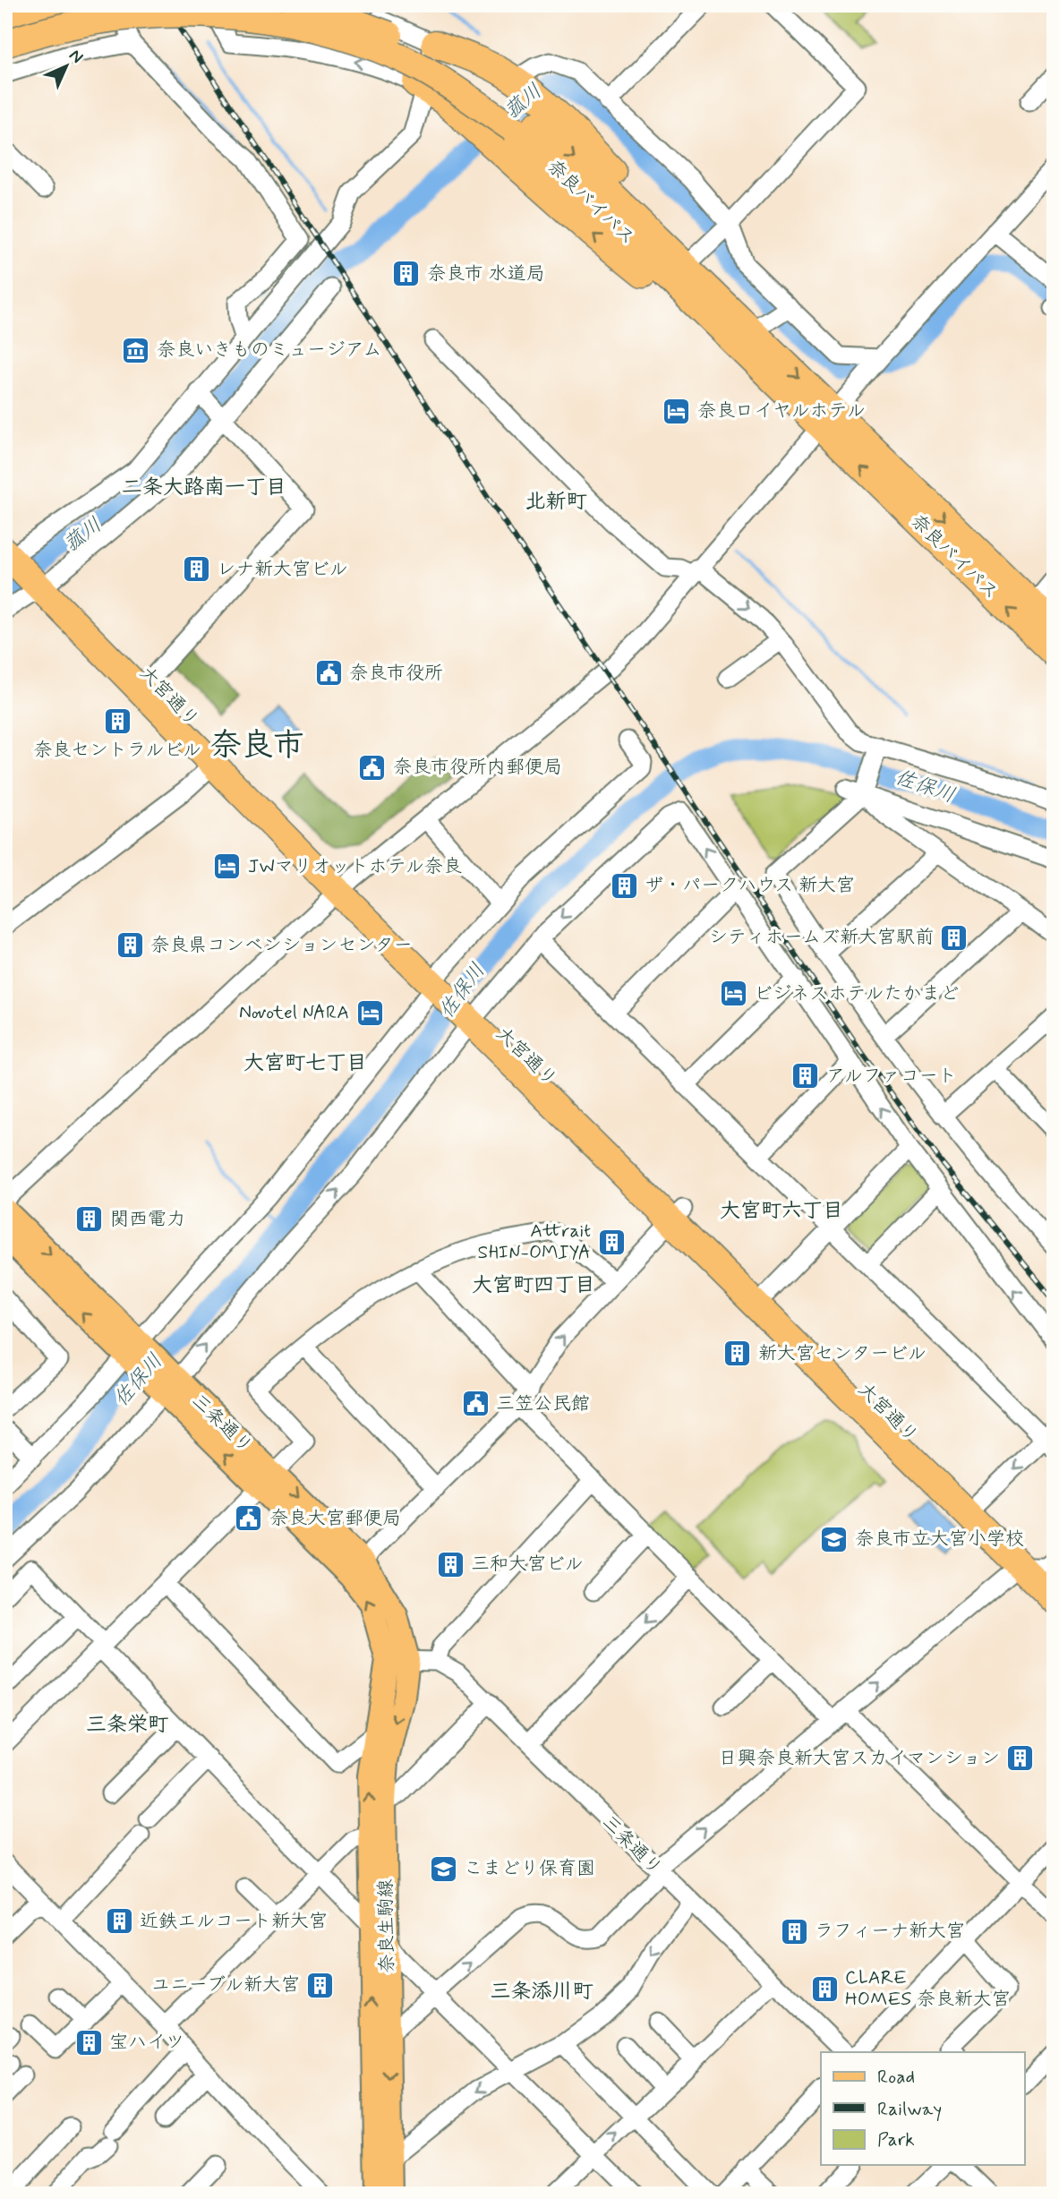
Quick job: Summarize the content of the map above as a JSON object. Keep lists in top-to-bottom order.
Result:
{
  "streets": {
    "highway": ["奈良バイパス", "大宮通り"],
    "main road": ["三条通り", "奈良生駒線"]
  },
  "crossings": [
    ["三条通り", "奈良生駒線"]
  ],
  "districts": [
    "二条大路南一丁目",
    "北新町",
    "奈良市",
    "大宮町七丁目",
    "大宮町六丁目",
    "大宮町四丁目",
    "三条栄町",
    "三条添川町"
  ],
  "water": ["菰川", "佐保川"],
  "places": {
    "building": [
      "奈良市 水道局",
      "レナ新大宮ビル",
      "奈良セントラルビル",
      "ザ・パークハウス 新大宮",
      "シティホームズ新大宮駅前",
      "奈良県コンベンションセンター",
      "アルファコート",
      "関西電力",
      "Attrait SHIN-OMIYA",
      "新大宮センタービル",
      "三和大宮ビル",
      "日興奈良新大宮スカイマンション",
      "近鉄エルコート新大宮",
      "ラフィーナ新大宮",
      "ユニーブル新大宮",
      "CLARE HOMES 奈良新大宮",
      "宝ハイツ"
    ],
    "museum": ["奈良いきものミュージアム"],
    "hotel": [
      "奈良ロイヤルホテル",
      "JWマリオットホテル奈良",
      "ビジネスホテルたかまど",
      "Novotel NARA"
    ],
    "public building": [
      "奈良市役所",
      "奈良市役所内郵便局",
      "三笠公民館",
      "奈良大宮郵便局"
    ],
    "school or university": ["奈良市立大宮小学校", "こまどり保育園"]
  },
  "legend": ["Road", "Railway", "Park"],
  "north": "top right"
}
